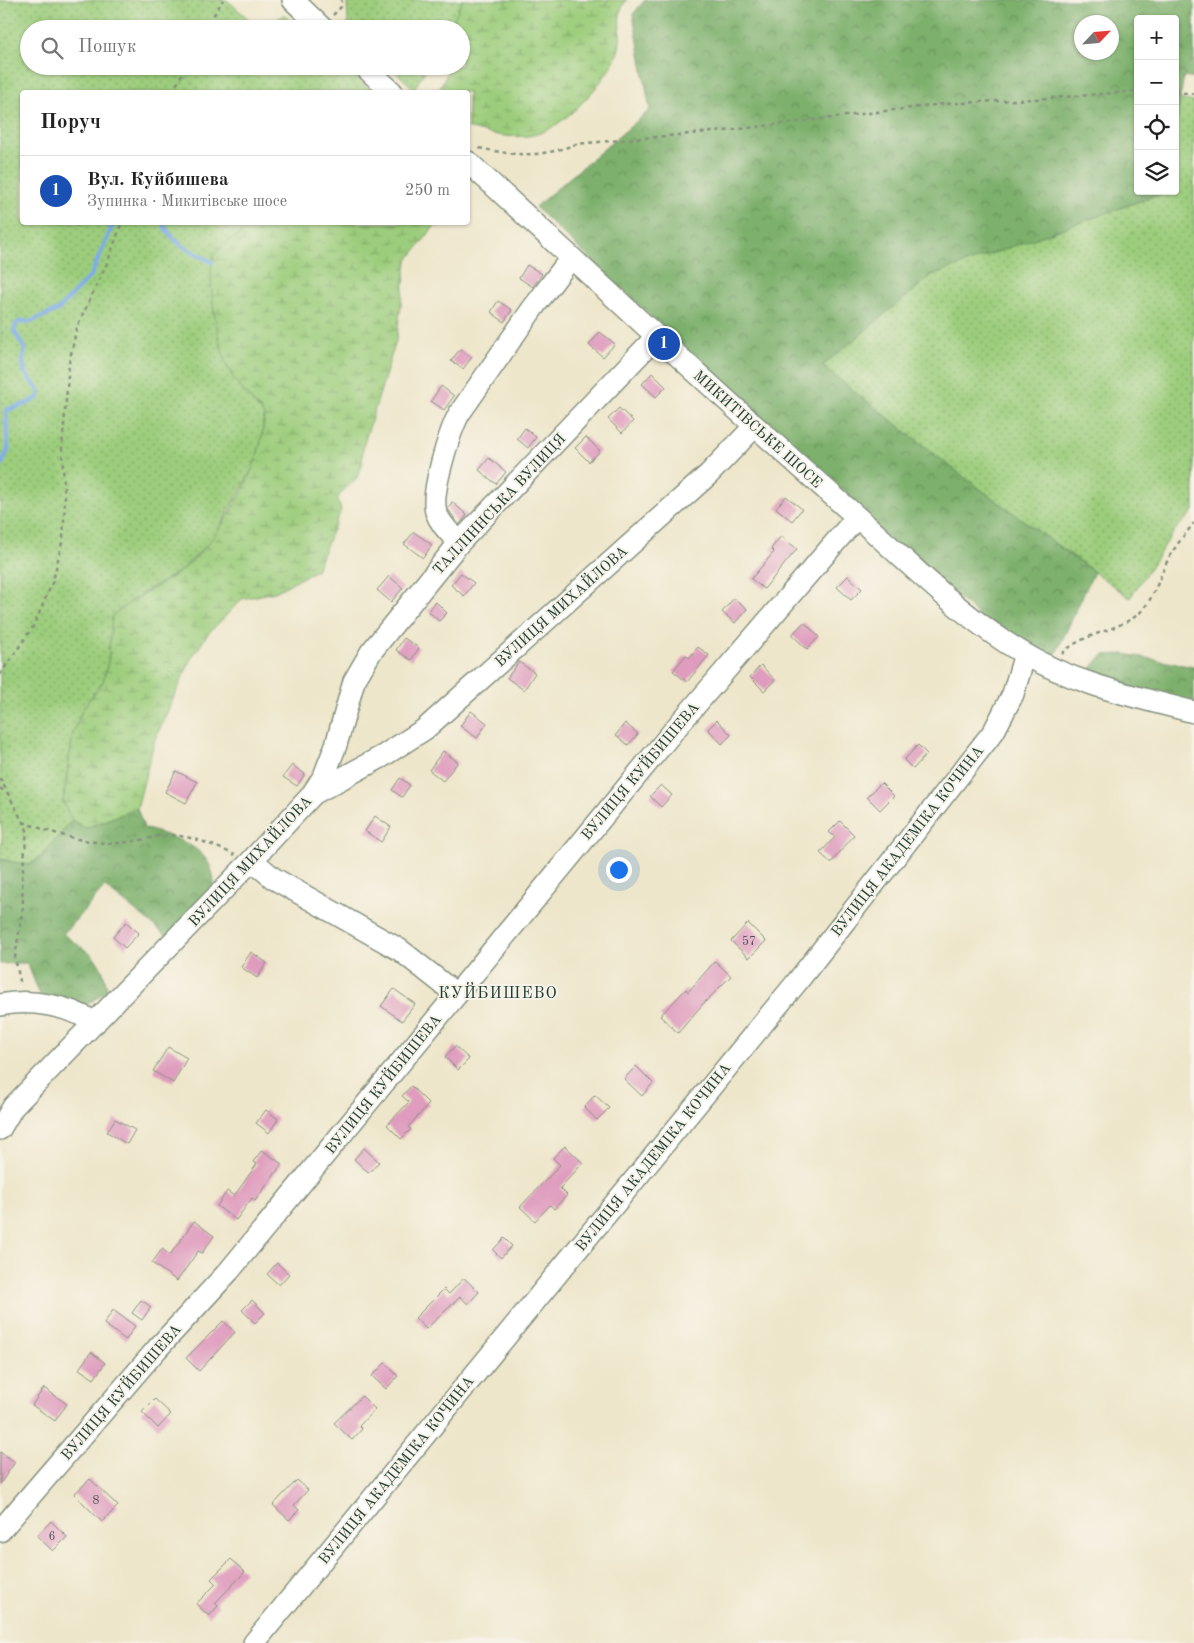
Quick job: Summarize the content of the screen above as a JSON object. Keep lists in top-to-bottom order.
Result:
{
  "streets": {
    "street": [
      "МИКИТІВСЬКЕ ШОСЕ",
      "ТАЛЛІННСЬКА ВУЛИЦЯ",
      "ВУЛИЦЯ МИХАЙЛОВА",
      "ВУЛИЦЯ КУЙБИШЕВА",
      "ВУЛИЦЯ АКАДЕМІКА КОЧИНА"
    ]
  },
  "crossings": [
    ["МИКИТІВСЬКЕ ШОСЕ", "ТАЛЛІННСЬКА ВУЛИЦЯ"],
    ["МИКИТІВСЬКЕ ШОСЕ", "ВУЛИЦЯ МИХАЙЛОВА"],
    ["МИКИТІВСЬКЕ ШОСЕ", "ВУЛИЦЯ КУЙБИШЕВА"],
    ["МИКИТІВСЬКЕ ШОСЕ", "ВУЛИЦЯ АКАДЕМІКА КОЧИНА"],
    ["ТАЛЛІННСЬКА ВУЛИЦЯ", "ВУЛИЦЯ МИХАЙЛОВА"]
  ],
  "districts": ["КУЙБИШЕВО"],
  "house_numbers": ["57", "8", "6"],
  "north": "top right",
  "page": {
    "map_buttons": ["+", "−"],
    "search": "Пошук",
    "heading": "Поруч",
    "list": [
      {
        "mark": "1",
        "name": "Вул. Куйбишева",
        "note": "Зупинка · Микитівське шосе",
        "value": "250 m"
      }
    ],
    "pins": "1"
  }
}
